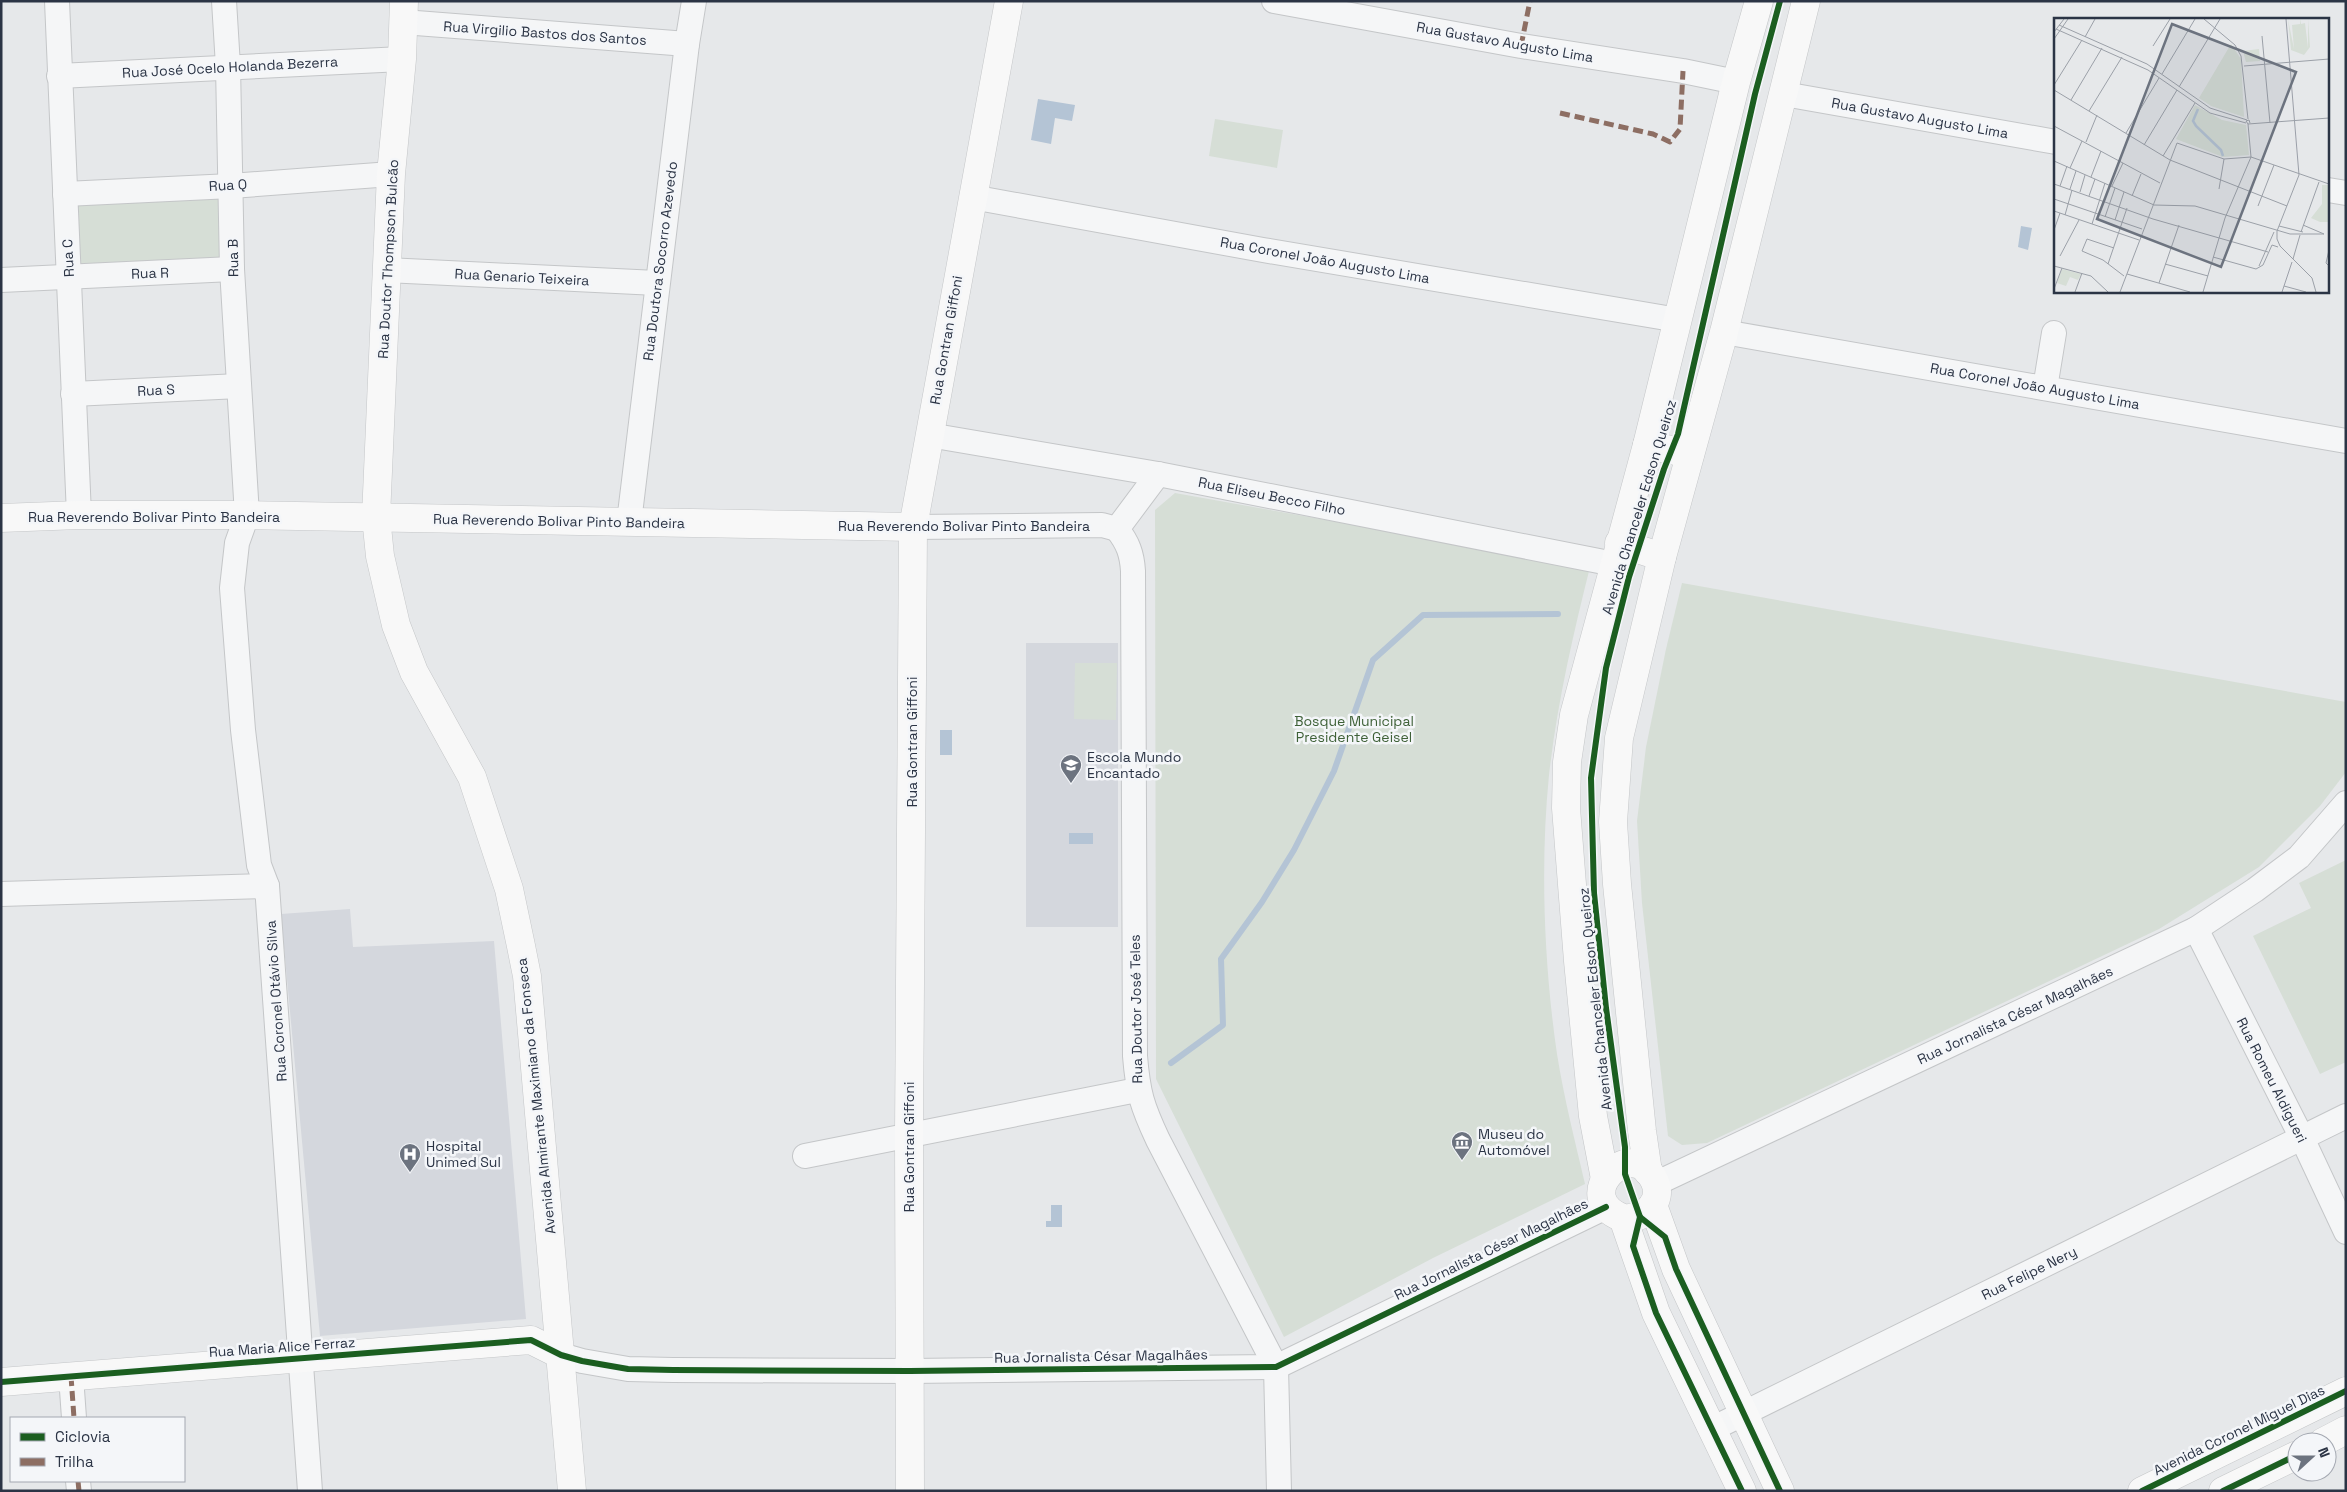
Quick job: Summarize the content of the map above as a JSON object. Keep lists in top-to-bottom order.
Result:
{
  "streets": {
    "main road": [
      "Rua Doutor Thompson Bulcão",
      "Rua Gontran Giffoni",
      "Rua Reverendo Bolivar Pinto Bandeira",
      "Avenida Almirante Maximiano da Fonseca",
      "Rua Maria Alice Ferraz",
      "Avenida Coronel Miguel Dias"
    ],
    "street": [
      "Rua Virgilio Bastos dos Santos",
      "Rua Gustavo Augusto Lima",
      "Rua José Ocelo Holanda Bezerra",
      "Rua Q",
      "Rua C",
      "Rua B",
      "Rua Coronel João Augusto Lima",
      "Rua Doutora Socorro Azevedo",
      "Rua R",
      "Rua Genario Teixeira",
      "Rua S",
      "Rua Eliseu Becco Filho",
      "Rua Coronel Otávio Silva",
      "Rua Doutor José Teles",
      "Rua Jornalista César Magalhães",
      "Rua Romeu Aldigueri",
      "Rua Felipe Nery"
    ],
    "cycle path": ["Avenida Chanceler Edson Queiroz"]
  },
  "crossings": [
    ["Rua Virgilio Bastos dos Santos", "Rua Doutor Thompson Bulcão"],
    ["Rua Virgilio Bastos dos Santos", "Rua Doutora Socorro Azevedo"],
    ["Rua José Ocelo Holanda Bezerra", "Rua C"],
    ["Rua José Ocelo Holanda Bezerra", "Rua B"],
    ["Rua José Ocelo Holanda Bezerra", "Rua Doutor Thompson Bulcão"],
    ["Rua Q", "Rua C"],
    ["Rua Q", "Rua B"],
    ["Rua Q", "Rua Doutor Thompson Bulcão"],
    ["Rua C", "Rua R"],
    ["Rua C", "Rua S"],
    ["Rua C", "Rua Reverendo Bolivar Pinto Bandeira"],
    ["Rua B", "Rua R"],
    ["Rua B", "Rua S"],
    ["Rua B", "Rua Reverendo Bolivar Pinto Bandeira"],
    ["Rua B", "Rua Coronel Otávio Silva"],
    ["Rua Doutor Thompson Bulcão", "Rua Genario Teixeira"],
    ["Rua Doutor Thompson Bulcão", "Rua Reverendo Bolivar Pinto Bandeira"],
    ["Rua Doutor Thompson Bulcão", "Avenida Almirante Maximiano da Fonseca"],
    ["Rua Coronel João Augusto Lima", "Rua Gontran Giffoni"],
    ["Rua Doutora Socorro Azevedo", "Rua Genario Teixeira"],
    ["Rua Doutora Socorro Azevedo", "Rua Reverendo Bolivar Pinto Bandeira"],
    ["Rua Gontran Giffoni", "Rua Eliseu Becco Filho"],
    ["Rua Gontran Giffoni", "Rua Reverendo Bolivar Pinto Bandeira"],
    ["Rua Gontran Giffoni", "Rua Jornalista César Magalhães"],
    ["Rua Reverendo Bolivar Pinto Bandeira", "Rua Coronel Otávio Silva"],
    ["Rua Reverendo Bolivar Pinto Bandeira", "Rua Doutor José Teles"],
    ["Rua Reverendo Bolivar Pinto Bandeira", "Avenida Almirante Maximiano da Fonseca"],
    ["Rua Coronel Otávio Silva", "Rua Maria Alice Ferraz"],
    ["Rua Doutor José Teles", "Rua Jornalista César Magalhães"],
    ["Rua Jornalista César Magalhães", "Rua Romeu Aldigueri"],
    ["Rua Jornalista César Magalhães", "Avenida Almirante Maximiano da Fonseca"],
    ["Rua Jornalista César Magalhães", "Rua Maria Alice Ferraz"],
    ["Rua Romeu Aldigueri", "Rua Felipe Nery"],
    ["Avenida Almirante Maximiano da Fonseca", "Rua Maria Alice Ferraz"]
  ],
  "parks": ["Bosque Municipal Presidente Geisel"],
  "places": {
    "school or university": ["Escola Mundo Encantado"],
    "museum": ["Museu do Automóvel"],
    "hospital": ["Hospital Unimed Sul"]
  },
  "legend": ["Ciclovia", "Trilha"],
  "north": "right"
}
